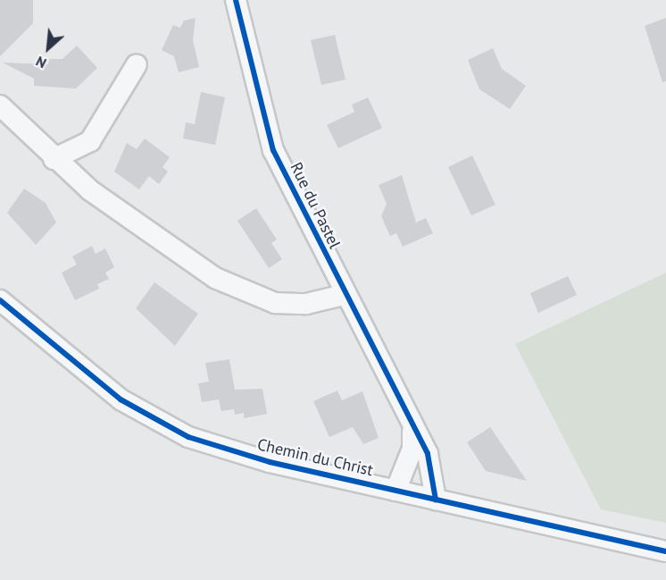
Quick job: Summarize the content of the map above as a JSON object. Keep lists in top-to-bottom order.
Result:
{
  "streets": {
    "street": ["Rue du Pastel", "Chemin du Christ"]
  },
  "crossings": [
    ["Rue du Pastel", "Chemin du Christ"]
  ],
  "north": "bottom left"
}
